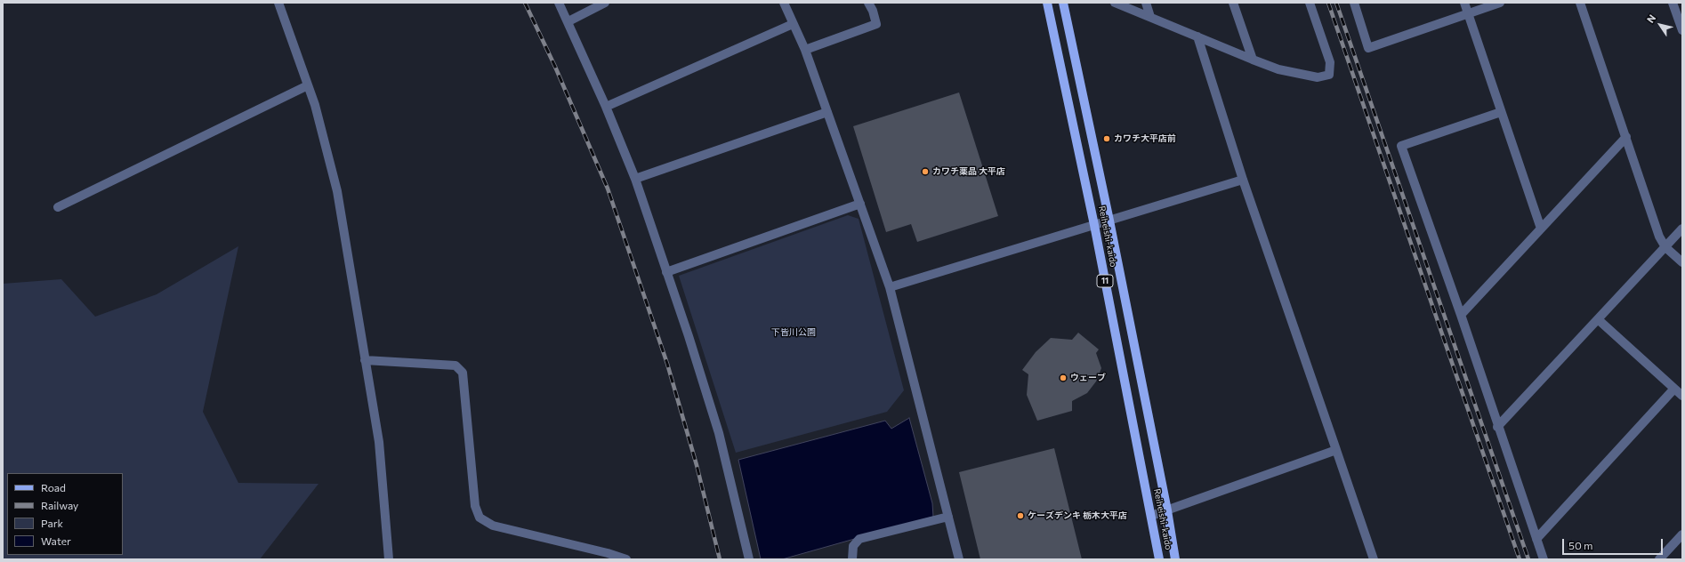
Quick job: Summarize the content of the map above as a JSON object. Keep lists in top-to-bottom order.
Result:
{
  "streets": {
    "main road": ["Reiheishi-kaido", "11"]
  },
  "parks": ["下皆川公園"],
  "places": [
    "カワチ大平店前",
    "カワチ薬品 大平店",
    "ウェーブ",
    "ケーズデンキ 栃木大平店"
  ],
  "legend": [
    "Road",
    "Railway",
    "Park",
    "Water"
  ],
  "scale_bar": "50 m",
  "north": "top left"
}
